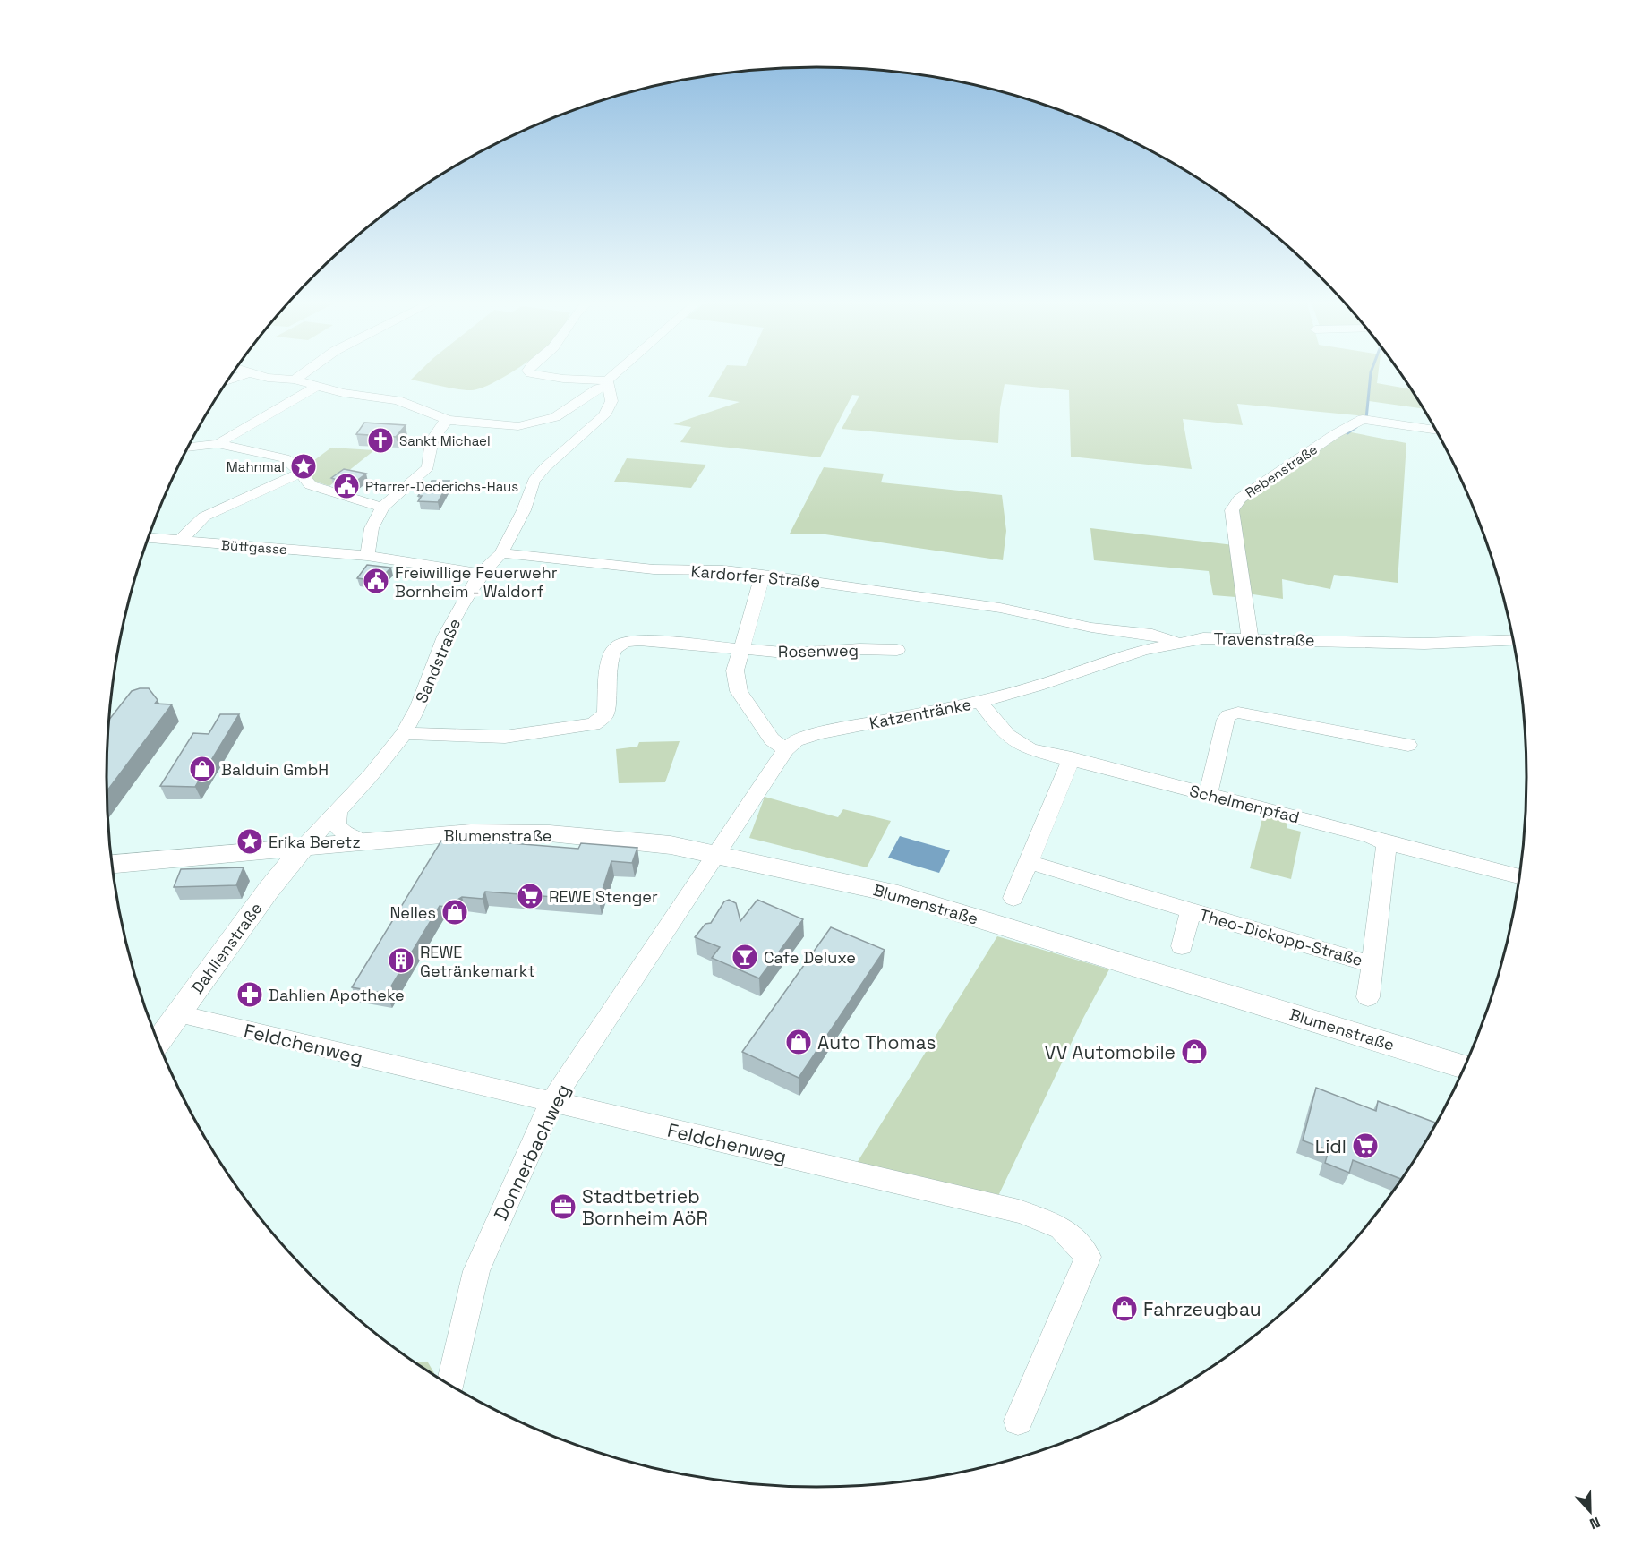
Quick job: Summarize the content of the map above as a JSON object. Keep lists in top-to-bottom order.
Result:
{
  "streets": {
    "main road": ["Blumenstraße", "Dahlienstraße"],
    "street": [
      "Rebenstraße",
      "Büttgasse",
      "Kardorfer Straße",
      "Travenstraße",
      "Rosenweg",
      "Sandstraße",
      "Katzentränke",
      "Schelmenpfad",
      "Theo-Dickopp-Straße",
      "Feldchenweg",
      "Donnerbachweg"
    ]
  },
  "crossings": [
    ["Rebenstraße", "Travenstraße"],
    ["Büttgasse", "Sandstraße"],
    ["Kardorfer Straße", "Travenstraße"],
    ["Kardorfer Straße", "Sandstraße"],
    ["Travenstraße", "Katzentränke"],
    ["Rosenweg", "Sandstraße"],
    ["Sandstraße", "Blumenstraße"],
    ["Sandstraße", "Dahlienstraße"],
    ["Katzentränke", "Schelmenpfad"],
    ["Katzentränke", "Blumenstraße"],
    ["Katzentränke", "Donnerbachweg"],
    ["Schelmenpfad", "Theo-Dickopp-Straße"],
    ["Blumenstraße", "Dahlienstraße"],
    ["Blumenstraße", "Donnerbachweg"],
    ["Dahlienstraße", "Feldchenweg"],
    ["Feldchenweg", "Donnerbachweg"]
  ],
  "places": {
    "church": ["Sankt Michael"],
    "place": ["Mahnmal", "Erika Beretz"],
    "public building": ["Pfarrer-Dederichs-Haus", "Freiwillige Feuerwehr Bornheim - Waldorf"],
    "shop": [
      "Balduin GmbH",
      "Nelles",
      "Auto Thomas",
      "VV Automobile",
      "Fahrzeugbau"
    ],
    "supermarket": ["REWE Stenger", "Lidl"],
    "bar": ["Cafe Deluxe"],
    "building": ["REWE Getränkemarkt"],
    "pharmacy": ["Dahlien Apotheke"],
    "office": ["Stadtbetrieb Bornheim AöR"]
  },
  "north": "bottom"
}
